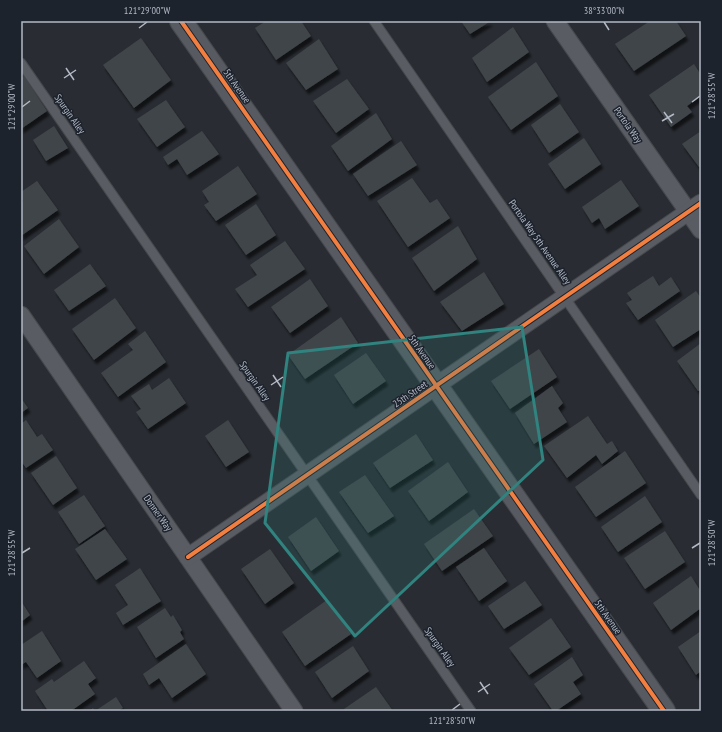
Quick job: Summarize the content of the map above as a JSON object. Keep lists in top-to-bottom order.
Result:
{
  "streets": {
    "street": [
      "5th Avenue",
      "Portola Way",
      "25th Street",
      "Donner Way"
    ],
    "lane": ["Spurgin Alley", "Portola Way 5th Avenue Alley"]
  },
  "crossings": [
    ["5th Avenue", "25th Street"],
    ["Spurgin Alley", "25th Street"],
    ["Portola Way", "25th Street"],
    ["Portola Way 5th Avenue Alley", "25th Street"],
    ["25th Street", "Donner Way"]
  ],
  "coordinates": [
    "121°29'00\"W",
    "38°33'00\"N",
    "121°28'55\"W",
    "121°28'50\"W"
  ]
}
